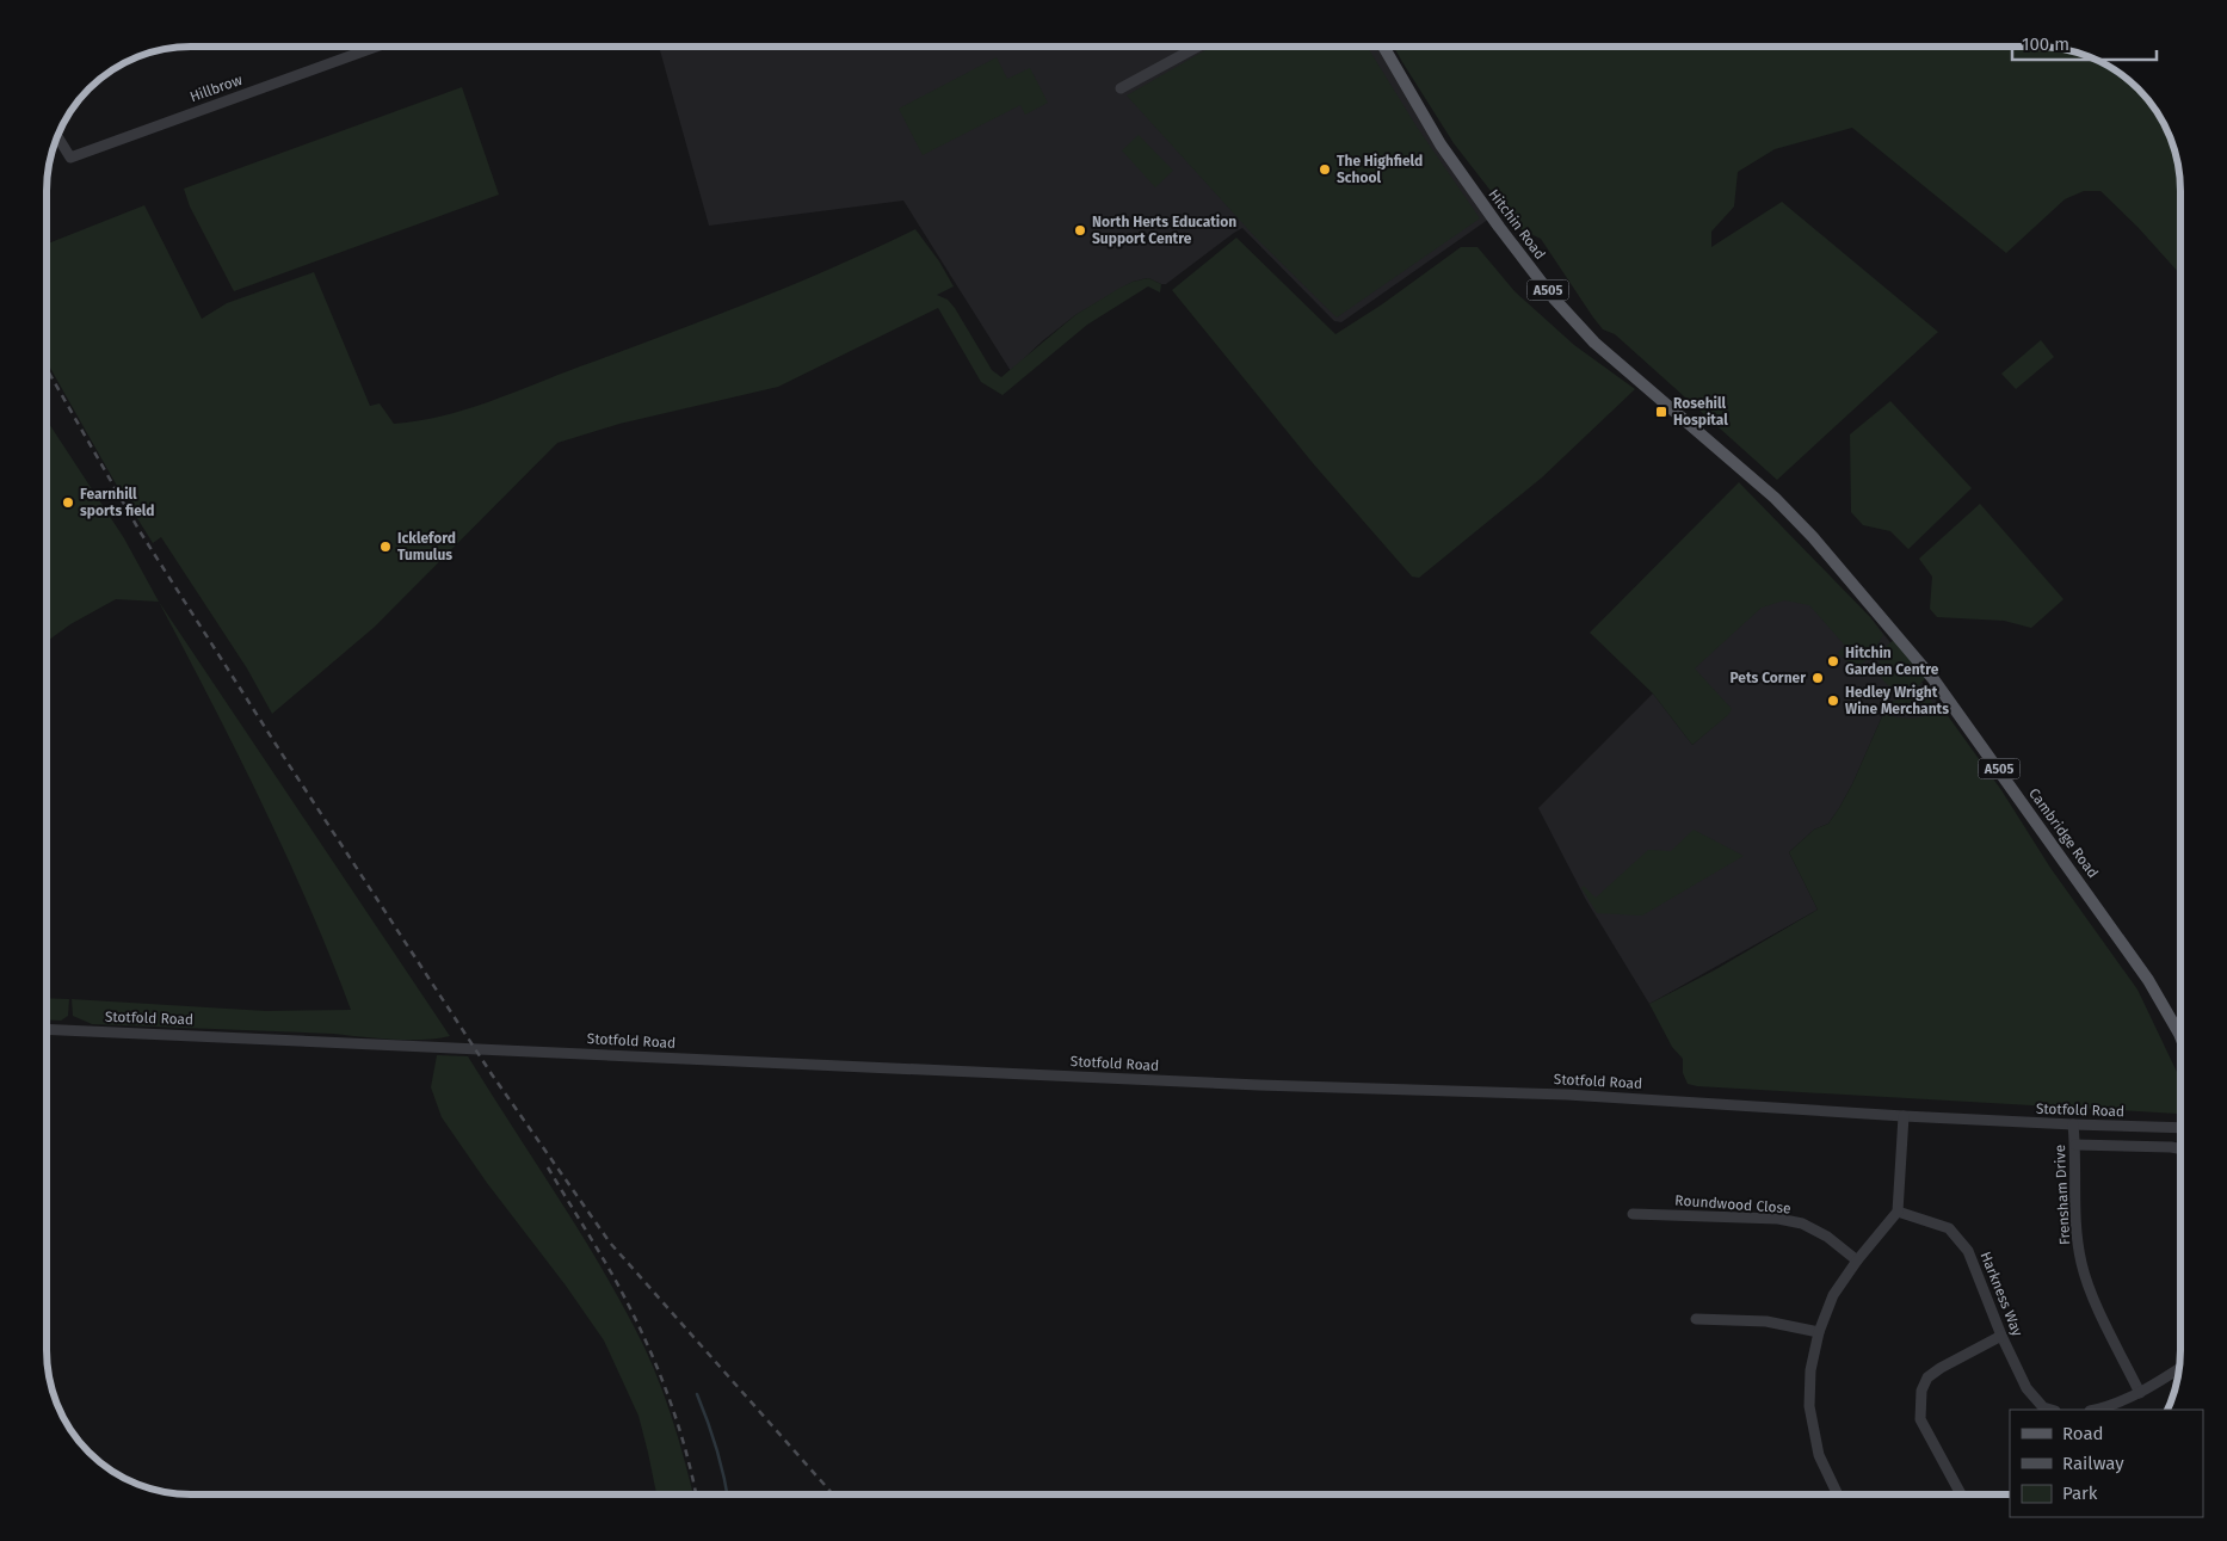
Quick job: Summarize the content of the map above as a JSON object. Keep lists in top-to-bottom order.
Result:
{
  "streets": {
    "main road": ["Hitchin Road", "A505", "Cambridge Road"],
    "street": [
      "Hillbrow",
      "Stotfold Road",
      "Frensham Drive",
      "Roundwood Close",
      "Harkness Way"
    ]
  },
  "crossings": [
    ["Hitchin Road", "Cambridge Road"],
    ["Stotfold Road", "Frensham Drive"]
  ],
  "places": {
    "other": [
      "The Highfield School",
      "North Herts Education Support Centre",
      "Fearnhill sports field",
      "Ickleford Tumulus",
      "Hitchin Garden Centre",
      "Pets Corner",
      "Hedley Wright Wine Merchants"
    ],
    "transit": ["Rosehill Hospital"]
  },
  "legend": ["Road", "Railway", "Park"],
  "scale_bar": "100 m"
}
